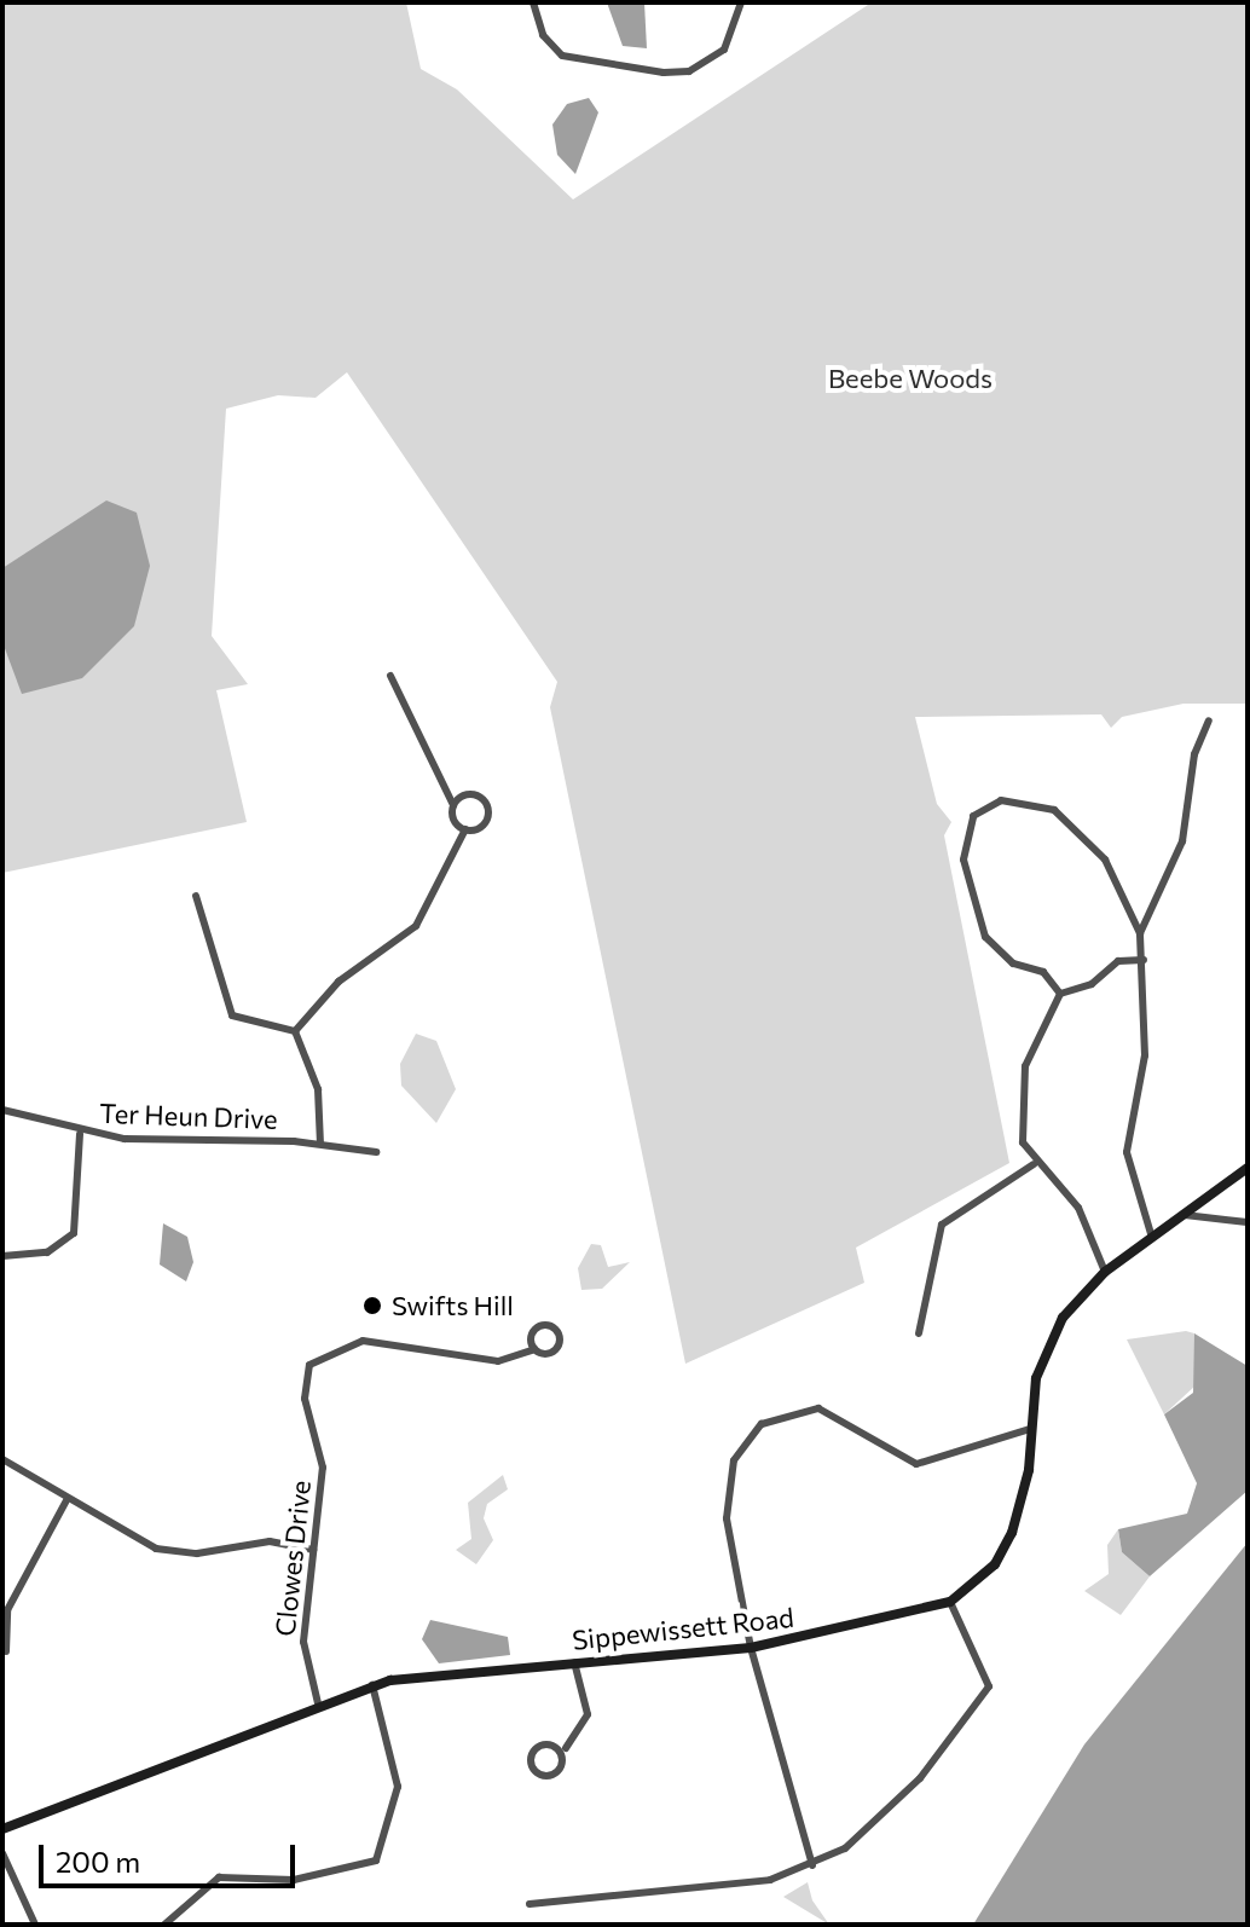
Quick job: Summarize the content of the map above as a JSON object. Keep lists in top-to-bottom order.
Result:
{
  "streets": {
    "main road": ["Sippewissett Road"],
    "street": ["Ter Heun Drive", "Clowes Drive"]
  },
  "crossings": [
    ["Clowes Drive", "Sippewissett Road"]
  ],
  "parks": ["Beebe Woods"],
  "places": ["Swifts Hill"],
  "scale_bar": "200 m"
}
